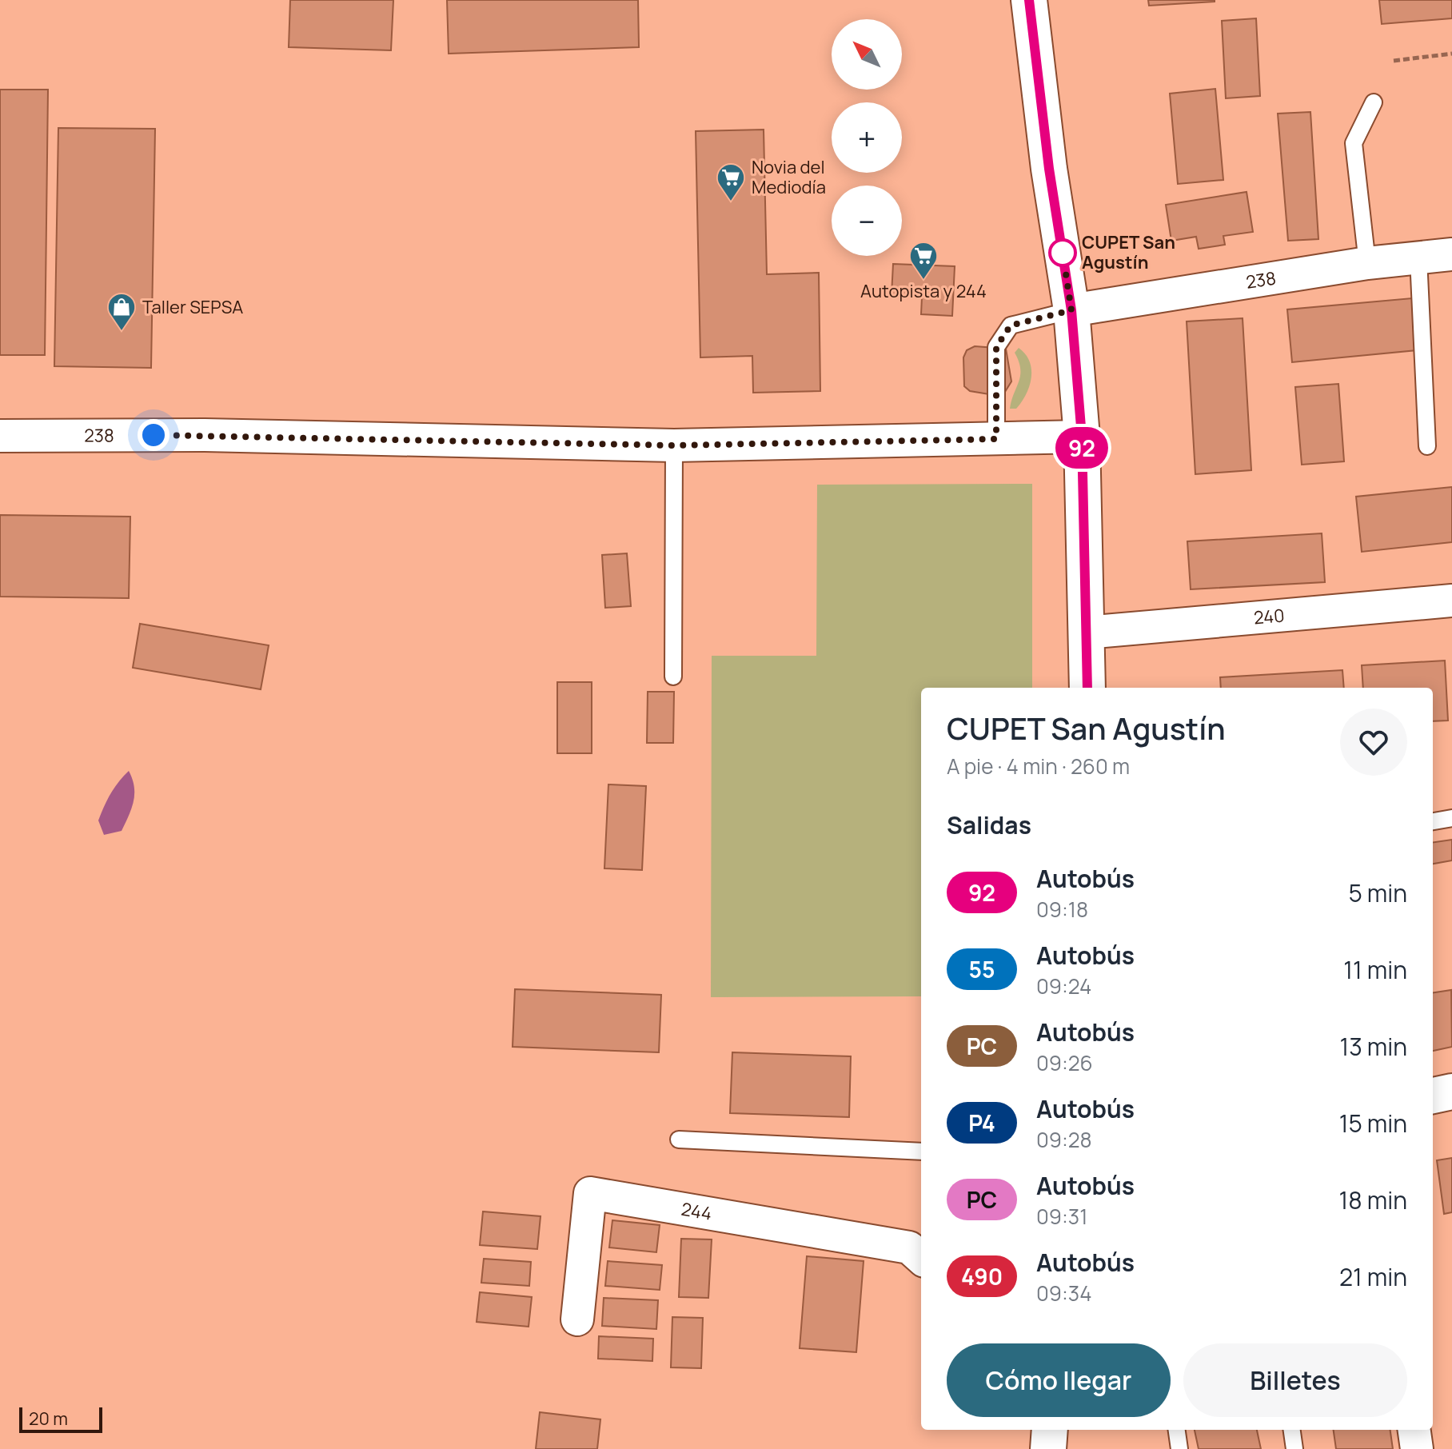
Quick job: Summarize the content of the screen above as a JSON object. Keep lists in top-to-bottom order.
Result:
{
  "streets": {
    "street": ["238", "240", "244"]
  },
  "places": {
    "supermarket": ["Novia del Mediodía", "Autopista y 244"],
    "other": ["CUPET San Agustín"],
    "shop": ["Taller SEPSA"]
  },
  "lines": ["bus line 92"],
  "scale_bar": "20 m",
  "north": "top left",
  "page": {
    "on_map": "92",
    "map_buttons": ["+", "−"],
    "heading": [
      ["CUPET San Agustín", "A pie · 4 min · 260 m"],
      "Salidas"
    ],
    "list": [
      {
        "mark": "92",
        "name": "Autobús",
        "note": "09:18",
        "value": "5 min"
      },
      {
        "mark": "55",
        "name": "Autobús",
        "note": "09:24",
        "value": "11 min"
      },
      {
        "mark": "PC",
        "name": "Autobús",
        "note": "09:26",
        "value": "13 min"
      },
      {
        "mark": "P4",
        "name": "Autobús",
        "note": "09:28",
        "value": "15 min"
      },
      {
        "mark": "PC",
        "name": "Autobús",
        "note": "09:31",
        "value": "18 min"
      },
      {
        "mark": "490",
        "name": "Autobús",
        "note": "09:34",
        "value": "21 min"
      }
    ],
    "buttons": ["Cómo llegar", "Billetes"],
    "scale": "20 m"
  }
}
